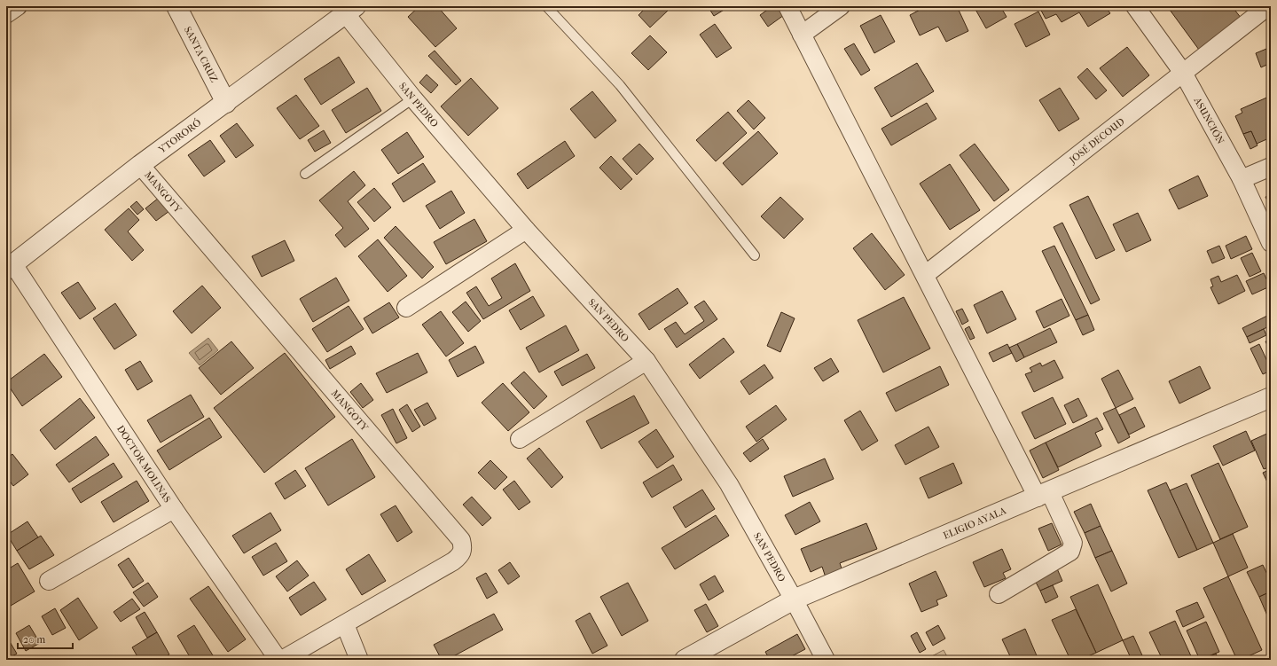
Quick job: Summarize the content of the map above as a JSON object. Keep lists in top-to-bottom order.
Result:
{
  "streets": {
    "street": [
      "SANTA CRUZ",
      "SAN PEDRO",
      "ASUNCIÓN",
      "YTORORÓ",
      "JOSÉ DECOUD",
      "MANGOTY",
      "DOCTOR MOLINAS",
      "ELIGIO AYALA"
    ]
  },
  "crossings": [
    ["SANTA CRUZ", "YTORORÓ"],
    ["SAN PEDRO", "YTORORÓ"],
    ["SAN PEDRO", "ELIGIO AYALA"],
    ["ASUNCIÓN", "JOSÉ DECOUD"],
    ["YTORORÓ", "MANGOTY"],
    ["YTORORÓ", "DOCTOR MOLINAS"]
  ],
  "scale_bar": "20 m"
}
